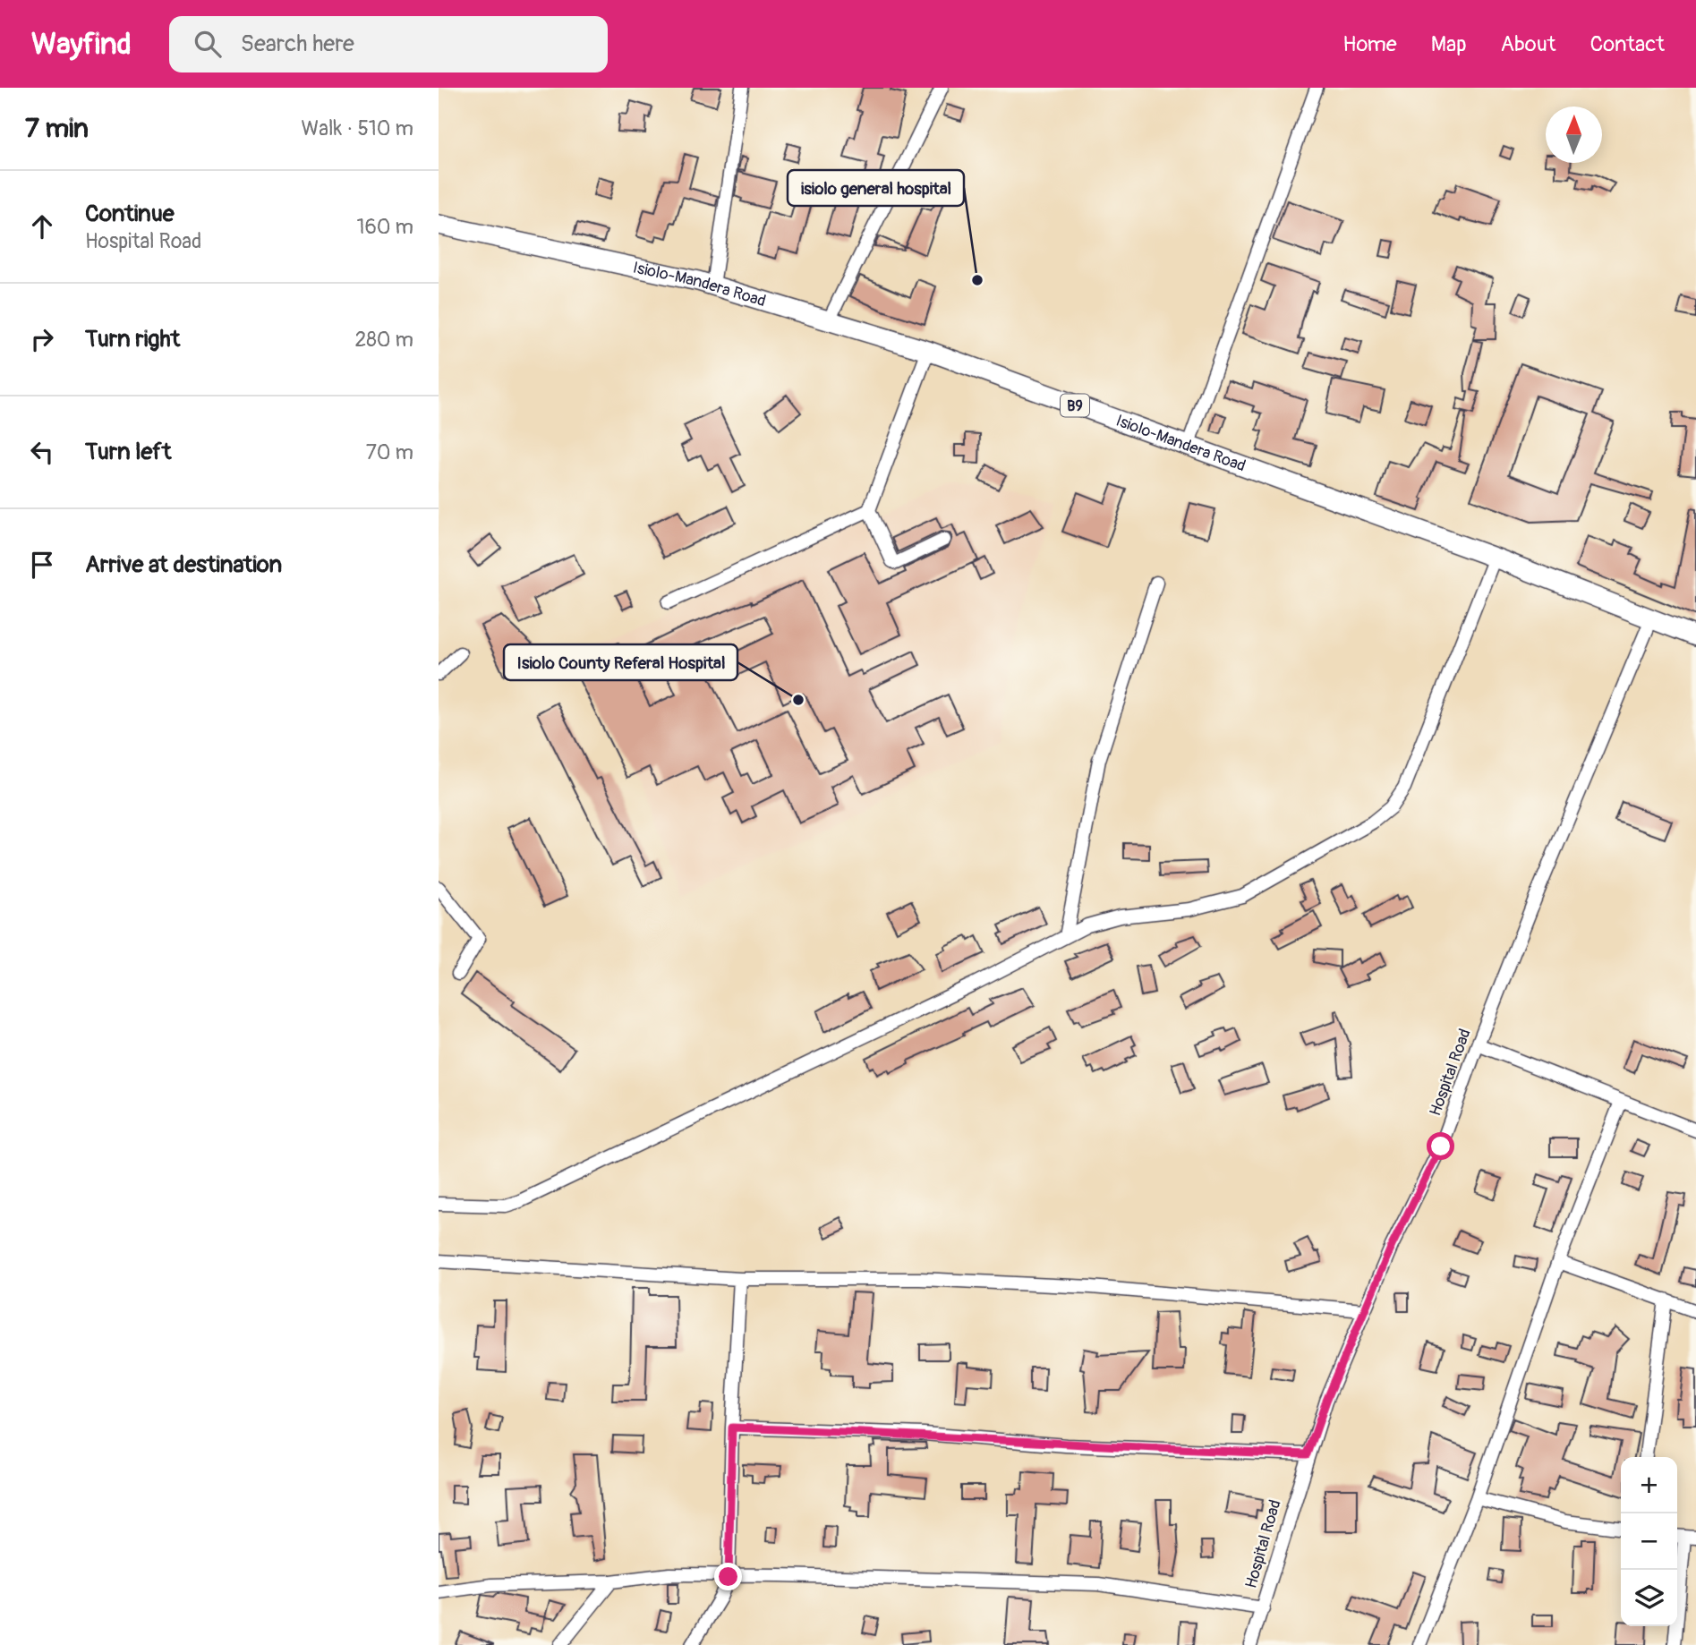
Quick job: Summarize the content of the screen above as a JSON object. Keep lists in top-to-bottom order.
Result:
{
  "streets": {
    "highway": ["Isiolo-Mandera Road", "B9"],
    "street": ["Hospital Road"]
  },
  "crossings": [
    ["Isiolo-Mandera Road", "Hospital Road"]
  ],
  "places": ["isiolo general hospital", "Isiolo County Referal Hospital"],
  "north": "top",
  "page": {
    "header": "Wayfind",
    "search": "Search here",
    "nav": [
      "Home",
      "Map",
      "About",
      "Contact"
    ],
    "heading": ["7 min", "Walk · 510 m"],
    "list": [
      ["Continue", "Hospital Road", "160 m"],
      ["Turn right", "280 m"],
      ["Turn left", "70 m"],
      "Arrive at destination"
    ],
    "map_buttons": ["+", "−"]
  }
}
